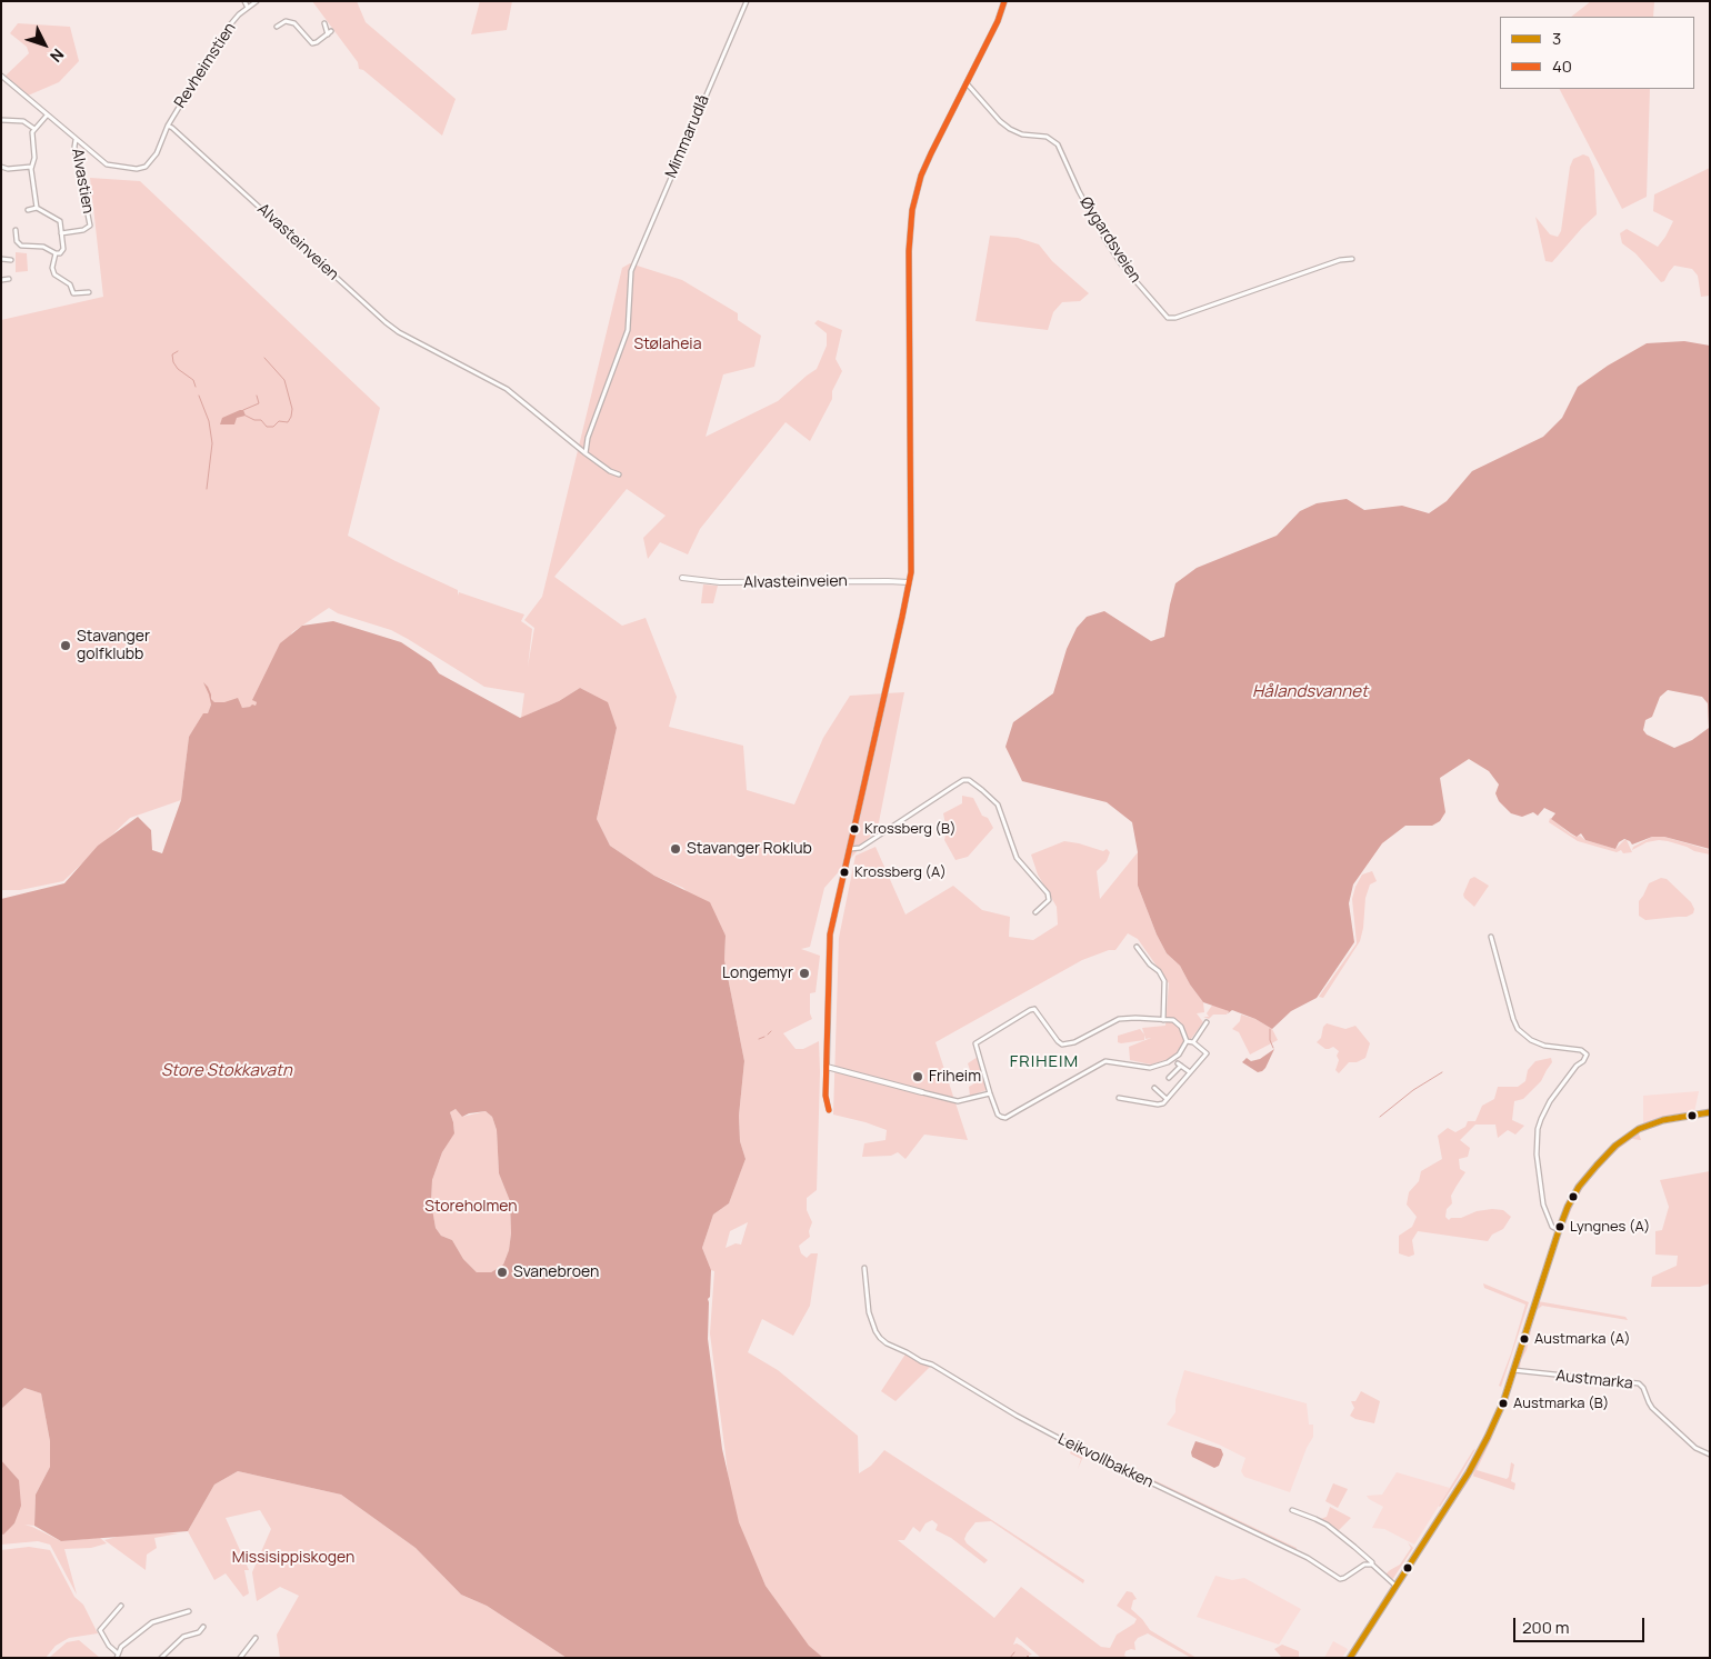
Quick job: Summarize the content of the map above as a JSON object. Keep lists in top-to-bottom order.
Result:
{
  "streets": {
    "street": [
      "Revheimstien",
      "Mimmarudlå",
      "Alvastien",
      "Øygardsveien",
      "Alvasteinveien",
      "Austmarka",
      "Leikvollbakken"
    ]
  },
  "crossings": [
    ["Revheimstien", "Alvasteinveien"],
    ["Mimmarudlå", "Alvasteinveien"]
  ],
  "districts": ["FRIHEIM"],
  "water": ["Hålandsvannet", "Store Stokkavatn"],
  "parks": ["Stølaheia", "Storeholmen", "Missisippiskogen"],
  "places": [
    "Stavanger golfklubb",
    "Krossberg (B)",
    "Stavanger Roklub",
    "Krossberg (A)",
    "Longemyr",
    "Friheim",
    "Lyngnes (A)",
    "Svanebroen",
    "Austmarka (A)",
    "Austmarka (B)"
  ],
  "lines": ["transit line 40", "transit line 3"],
  "legend": ["3", "40"],
  "scale_bar": "200 m",
  "north": "bottom right"
}
